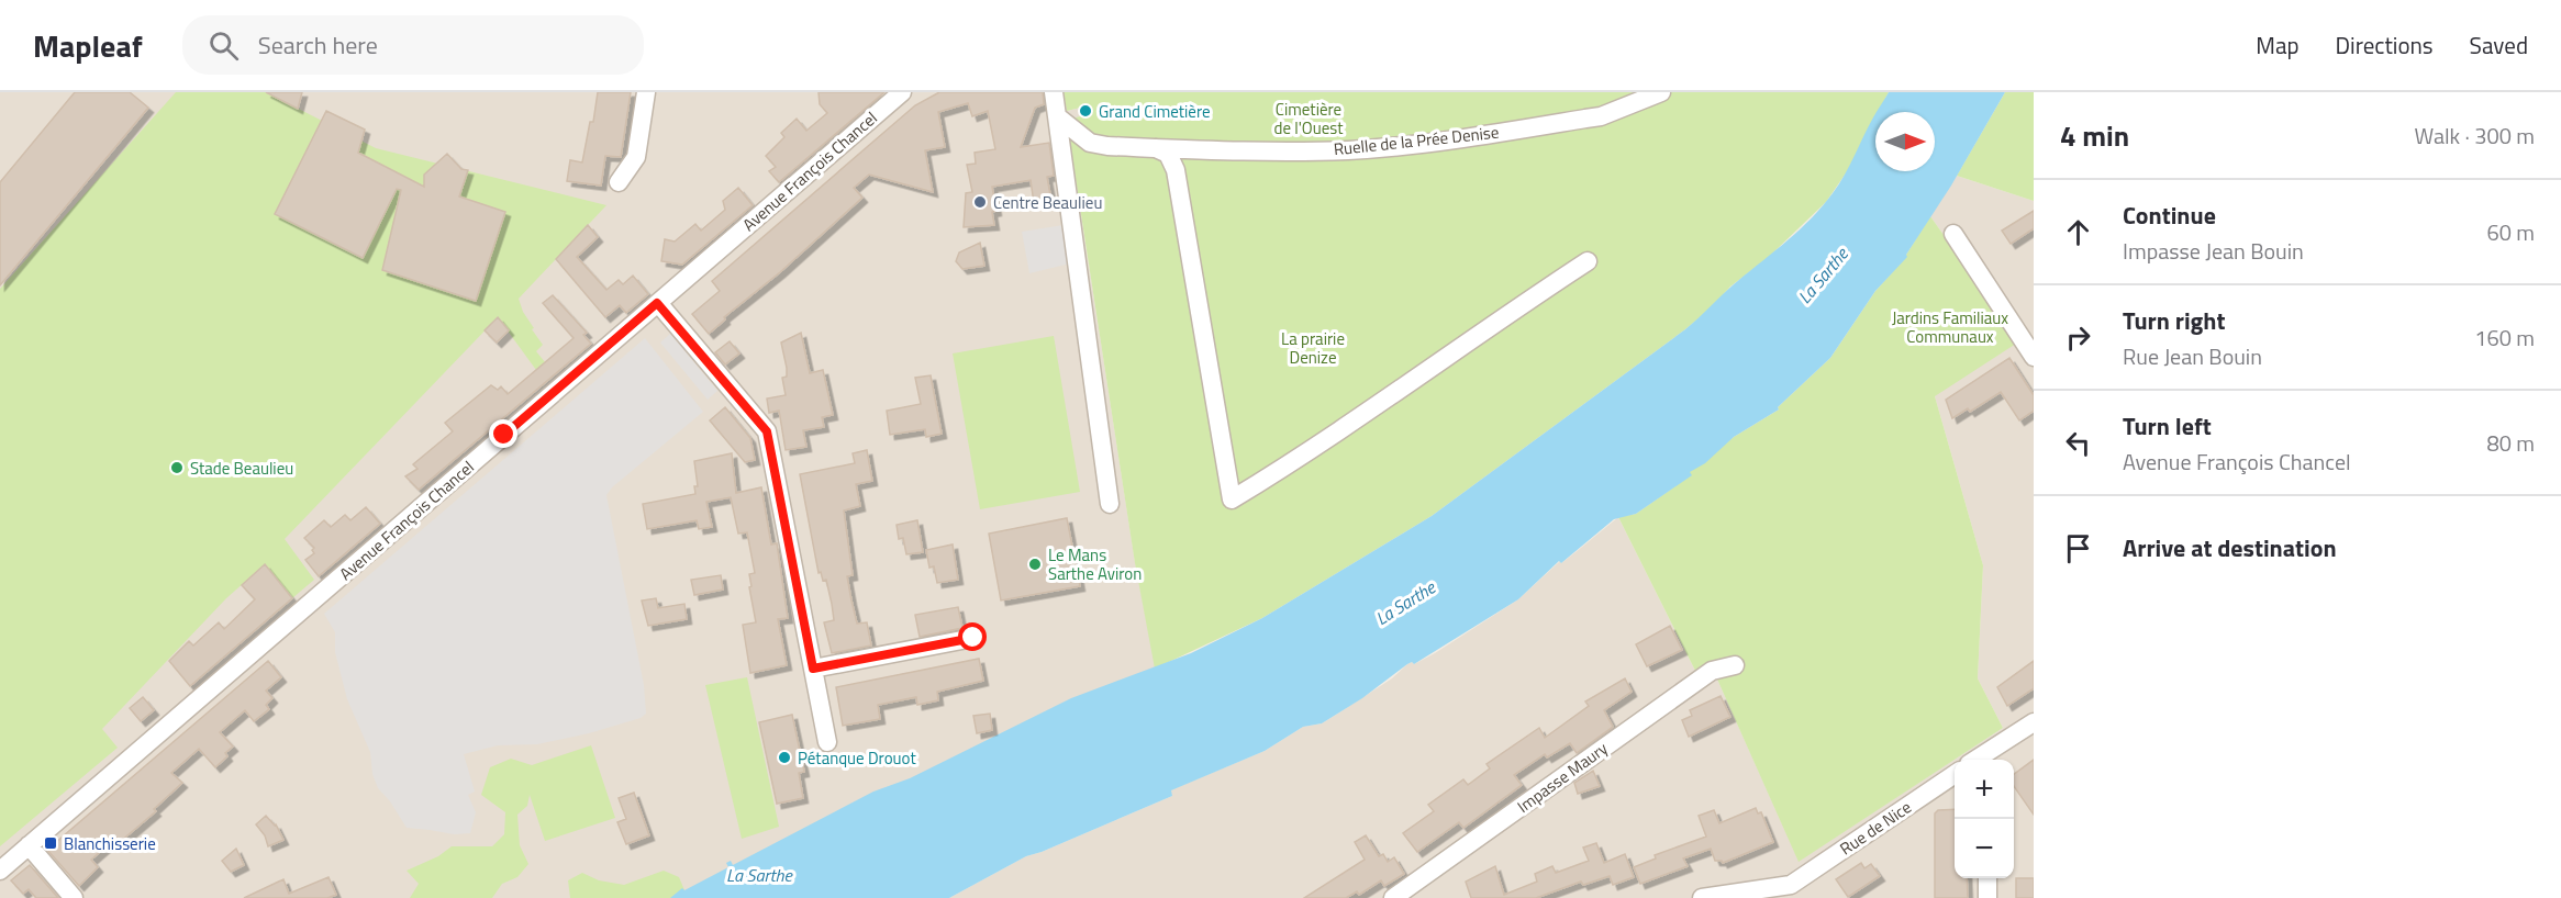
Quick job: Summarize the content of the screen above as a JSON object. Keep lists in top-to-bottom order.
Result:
{
  "streets": {
    "street": [
      "Ruelle de la Prée Denise",
      "Avenue François Chancel",
      "Impasse Maury",
      "Rue de Nice"
    ]
  },
  "water": ["La Sarthe"],
  "parks": ["Cimetière de l'Ouest", "Jardins Familiaux Communaux", "La prairie Denize"],
  "places": {
    "other": [
      "Grand Cimetière",
      "Centre Beaulieu",
      "Stade Beaulieu",
      "Le Mans Sarthe Aviron",
      "Pétanque Drouot"
    ],
    "transit": ["Blanchisserie"]
  },
  "north": "right",
  "page": {
    "header": "Mapleaf",
    "search": "Search here",
    "nav": ["Map", "Directions", "Saved"],
    "heading": ["4 min", "Walk · 300 m"],
    "list": [
      ["Continue", "Impasse Jean Bouin", "60 m"],
      ["Turn right", "Rue Jean Bouin", "160 m"],
      ["Turn left", "Avenue François Chancel", "80 m"],
      "Arrive at destination"
    ],
    "map_buttons": ["+", "−"]
  }
}
